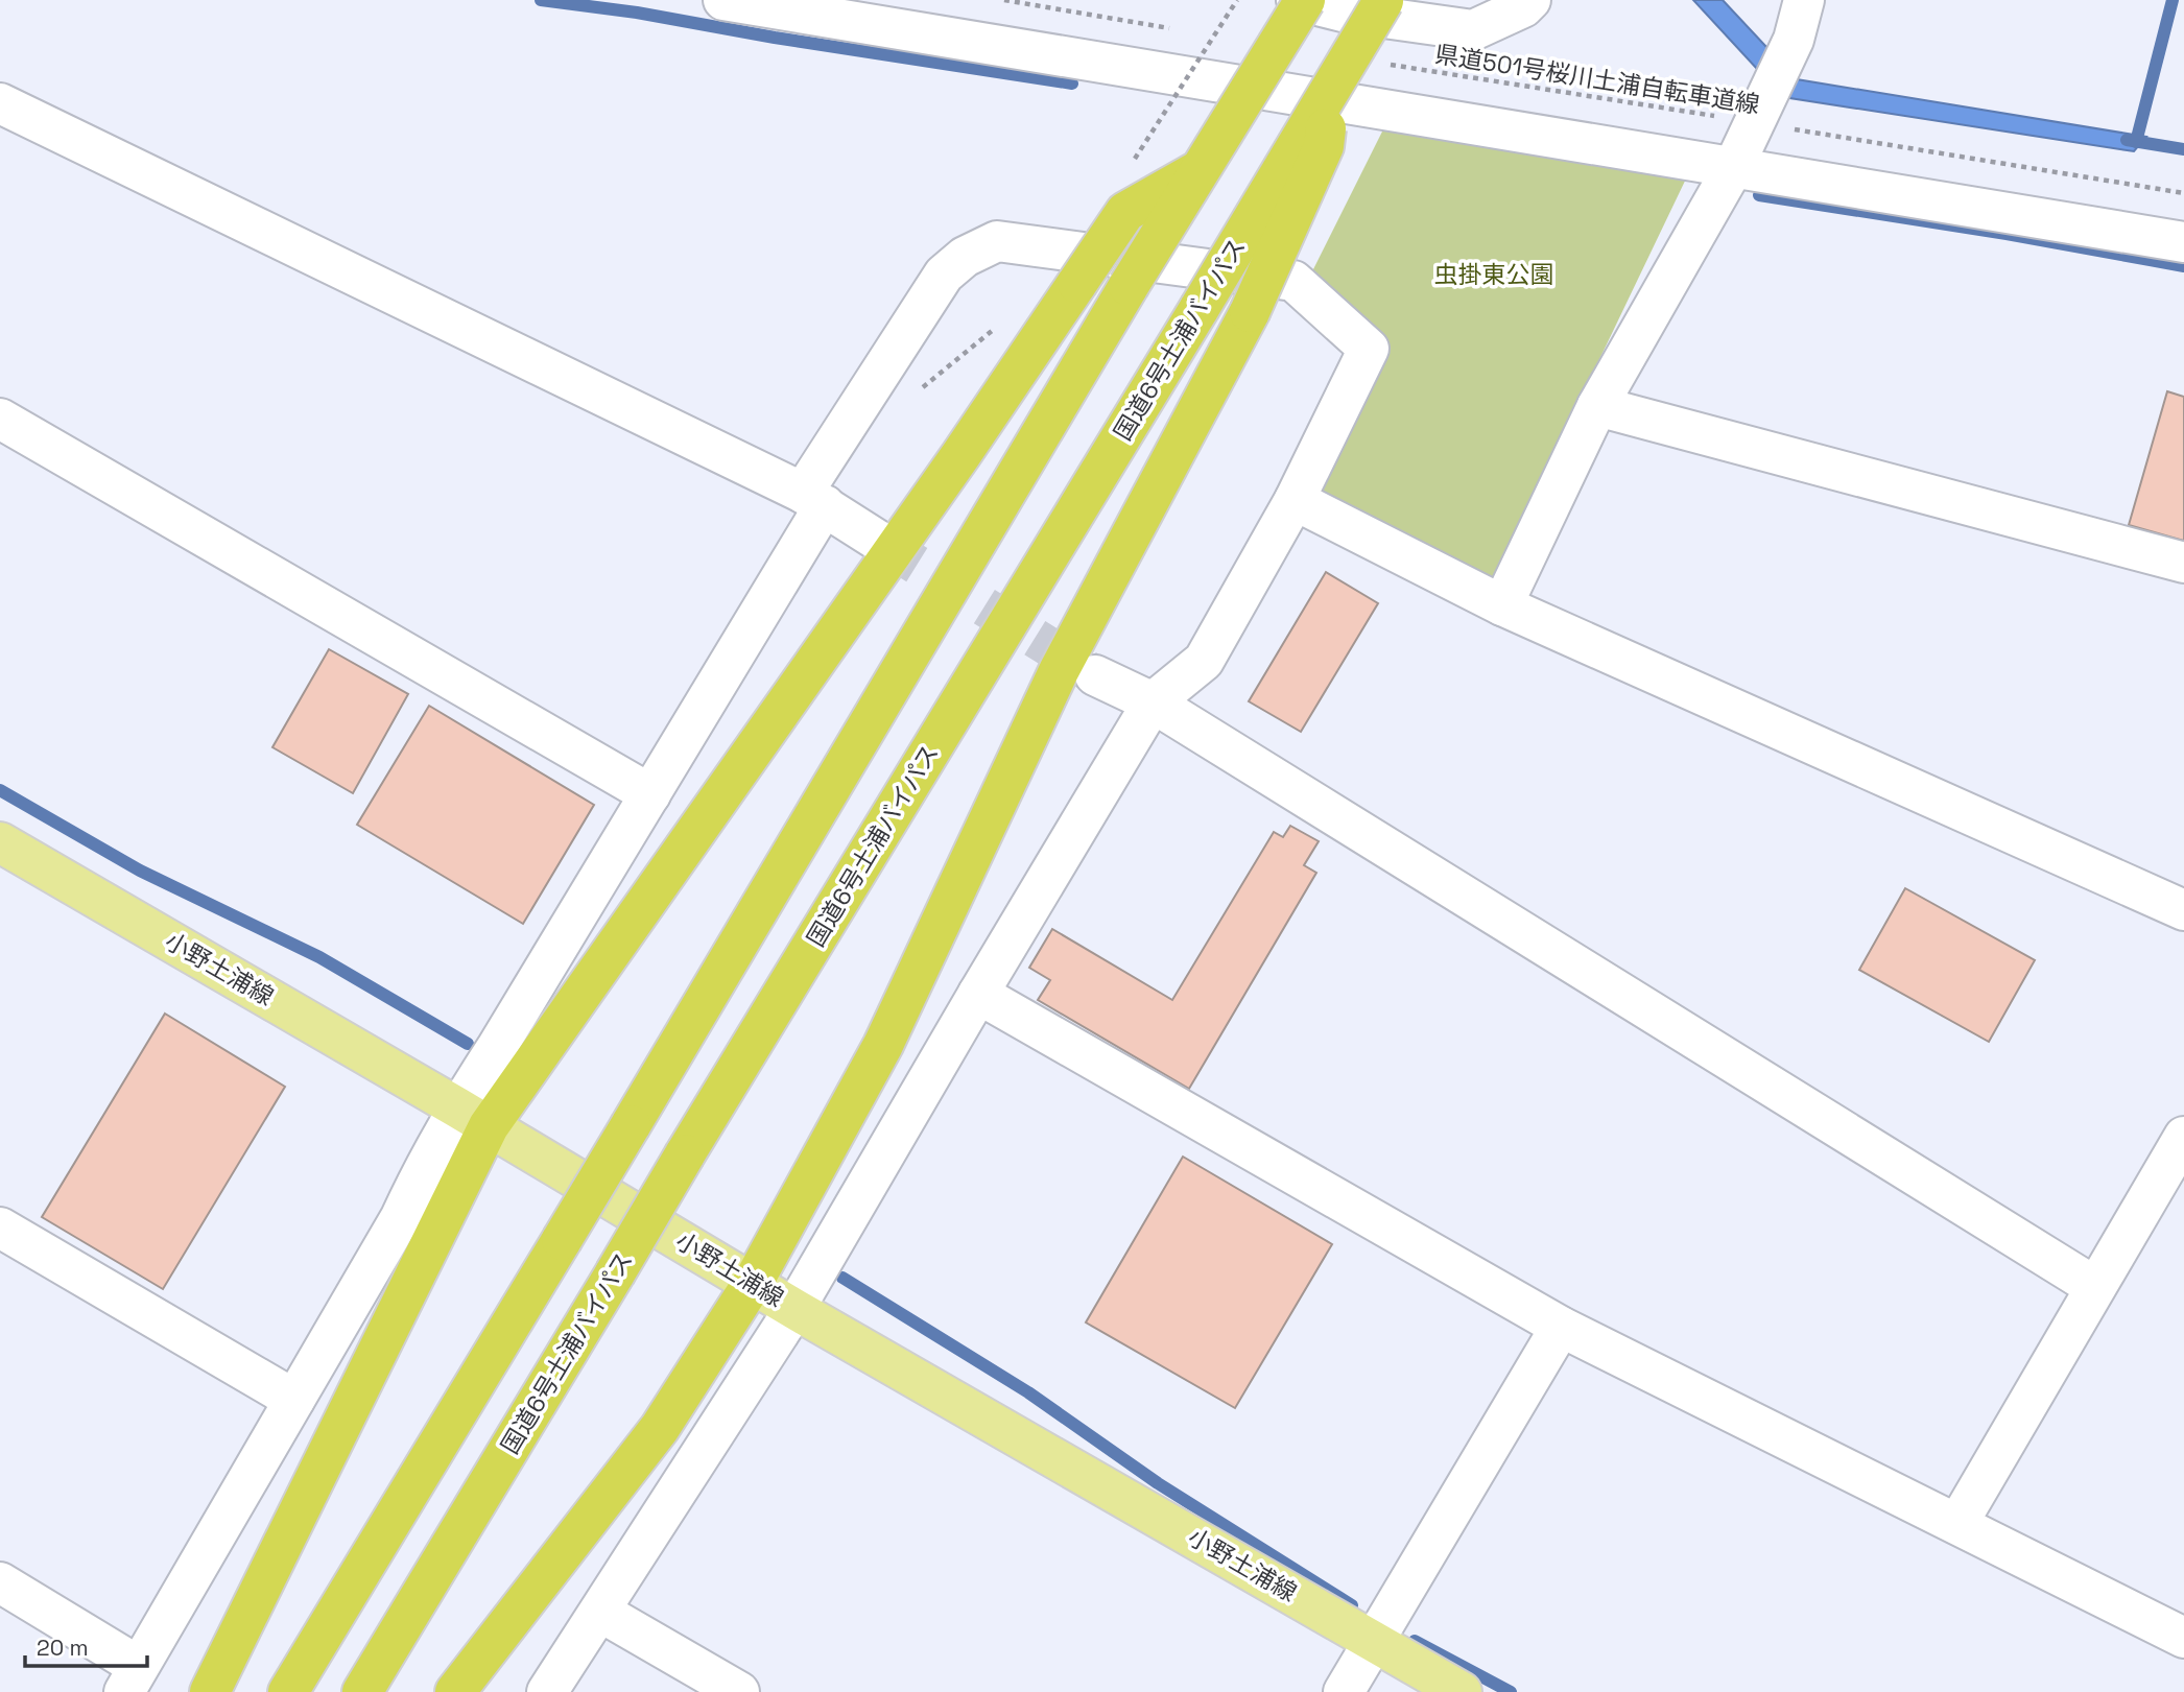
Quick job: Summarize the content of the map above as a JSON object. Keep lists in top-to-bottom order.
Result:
{
  "streets": {
    "highway": ["国道6号土浦バイパス"],
    "main road": ["小野土浦線"],
    "path": ["県道501号桜川土浦自転車道線"]
  },
  "parks": ["虫掛東公園"],
  "scale_bar": "20 m"
}
